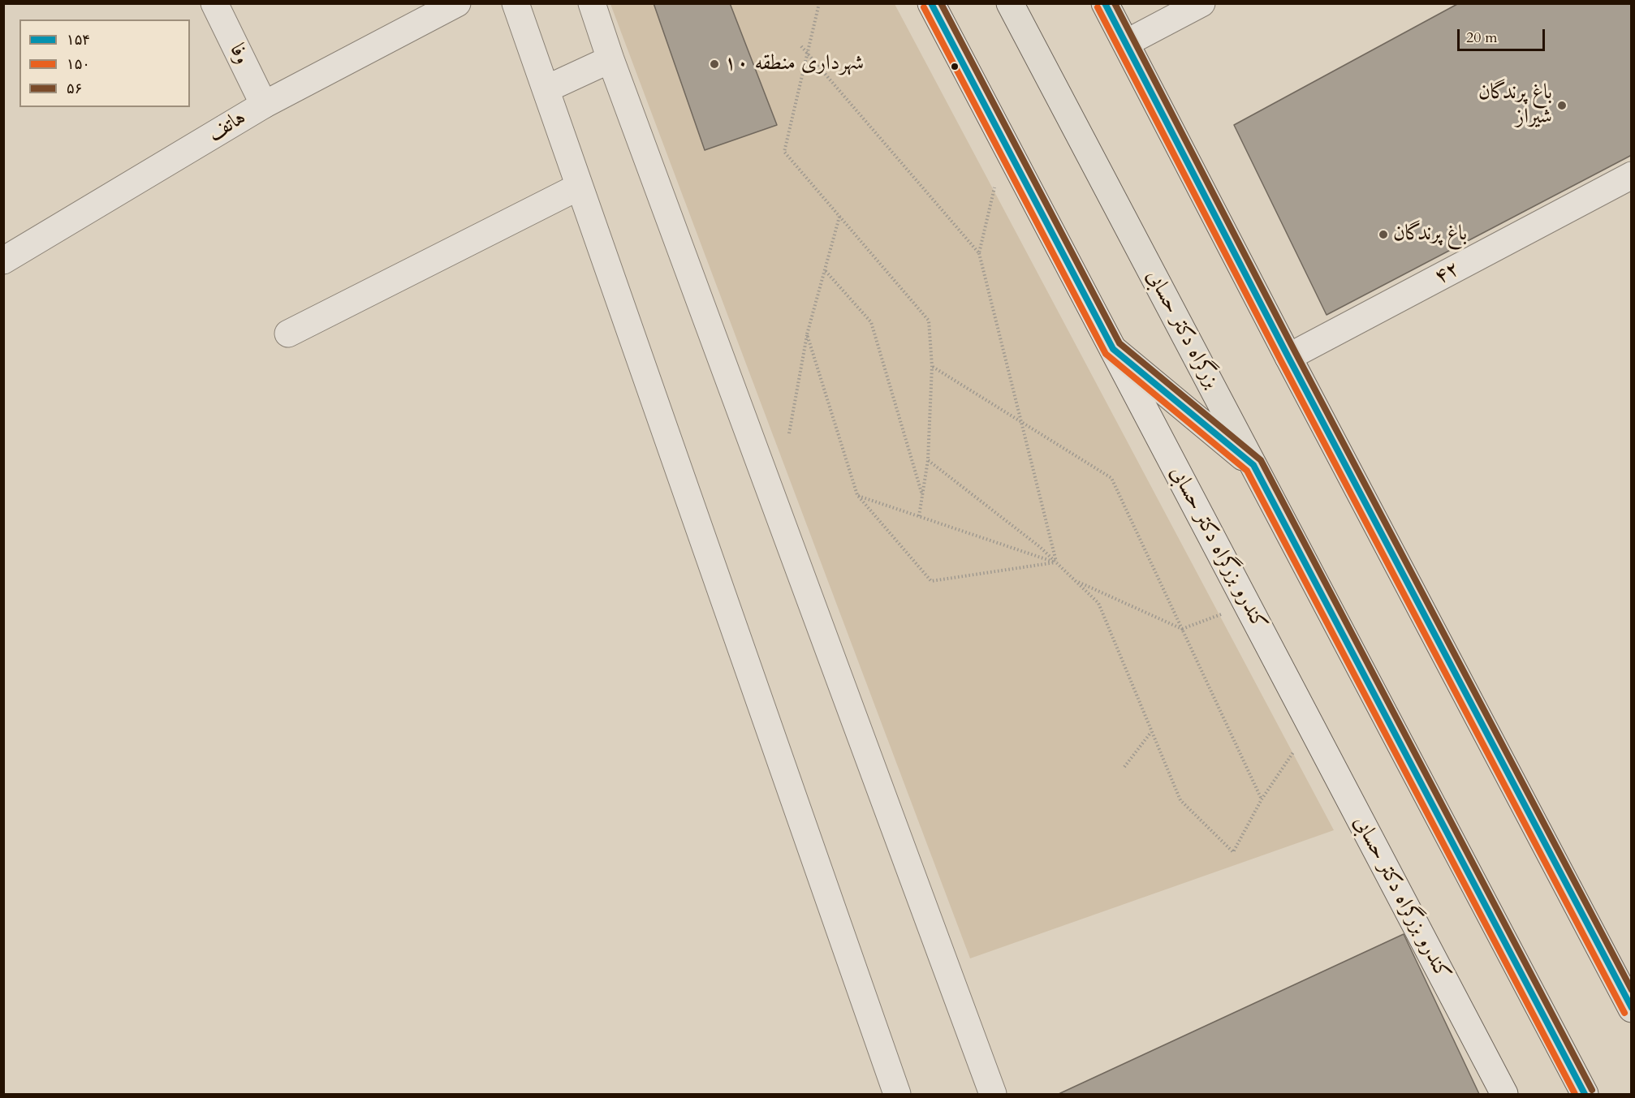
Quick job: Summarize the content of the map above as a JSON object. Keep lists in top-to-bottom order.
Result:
{
  "streets": {
    "highway": ["بزرگراه دکتر حسابی"],
    "street": [
      "وفا",
      "هاتف",
      "۴۲",
      "کندرو بزرگراه دکتر حسابی"
    ]
  },
  "crossings": [
    ["وفا", "هاتف"]
  ],
  "places": ["شهرداری منطقه ۱۰", "باغ پرندگان شیراز", "باغ پرندگان"],
  "lines": ["transit line ۱۵۴", "transit line ۵۶", "transit line ۱۵۰"],
  "legend": ["۱۵۴", "۱۵۰", "۵۶"],
  "scale_bar": "20 m"
}
